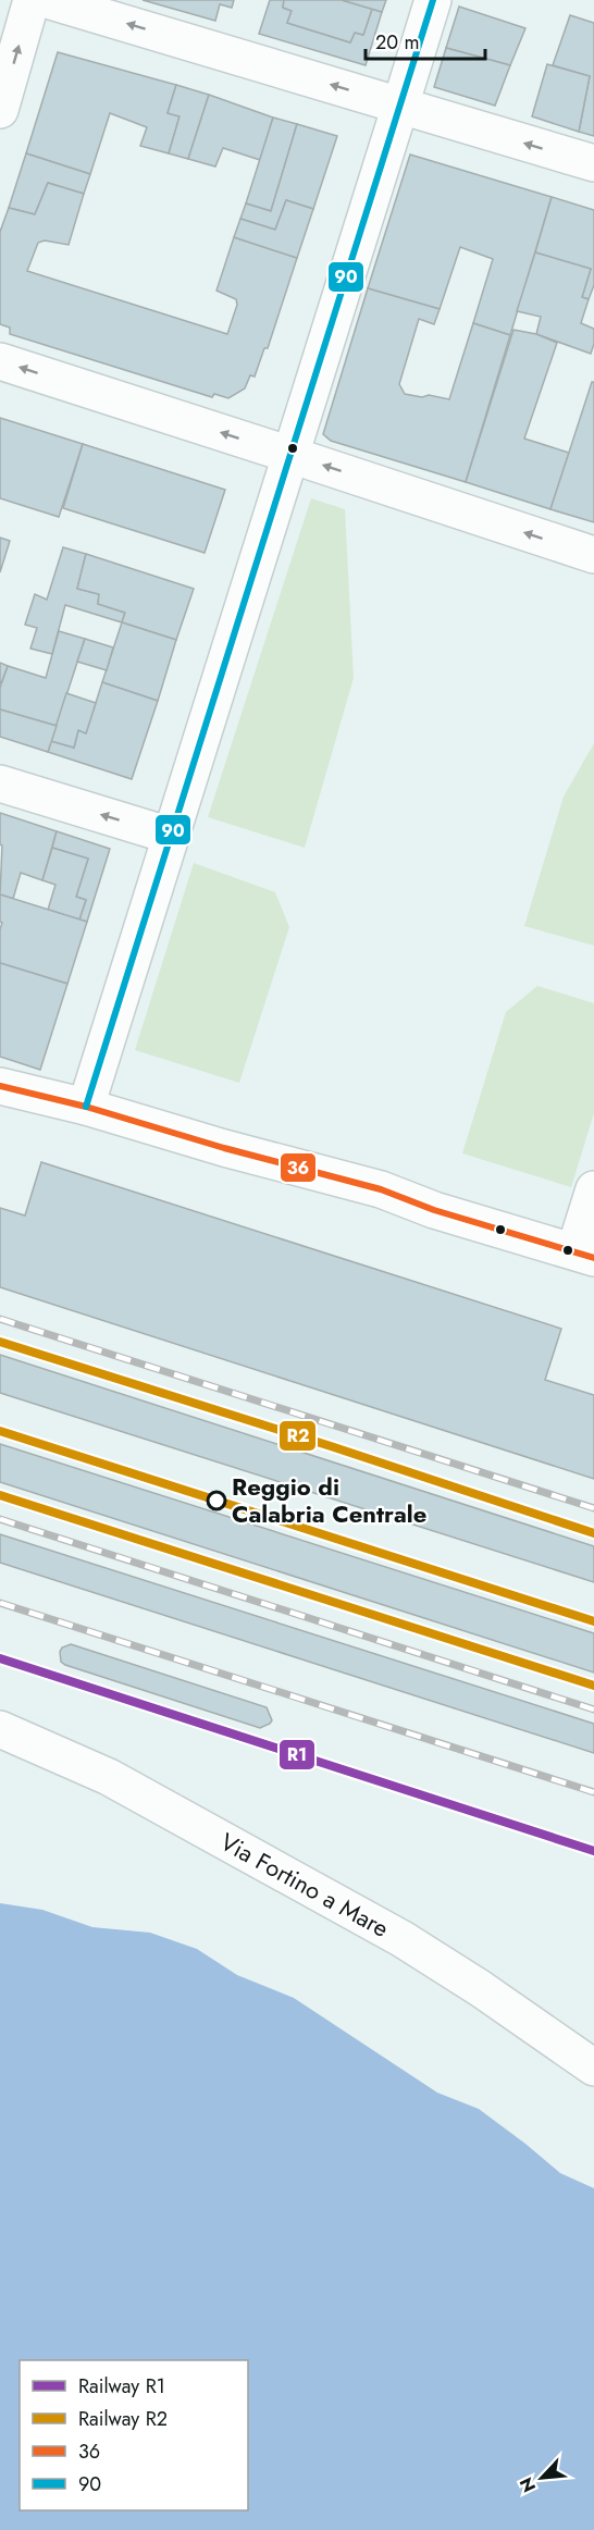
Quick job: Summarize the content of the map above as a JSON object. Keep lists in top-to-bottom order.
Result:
{
  "streets": {
    "main road": ["Via Fortino a Mare"]
  },
  "places": ["Reggio di Calabria Centrale"],
  "lines": [
    "transit line 90",
    "transit line 36",
    "rail line R2",
    "rail line R1"
  ],
  "legend": [
    "Railway R1",
    "Railway R2",
    "36",
    "90"
  ],
  "scale_bar": "20 m",
  "north": "bottom left"
}
